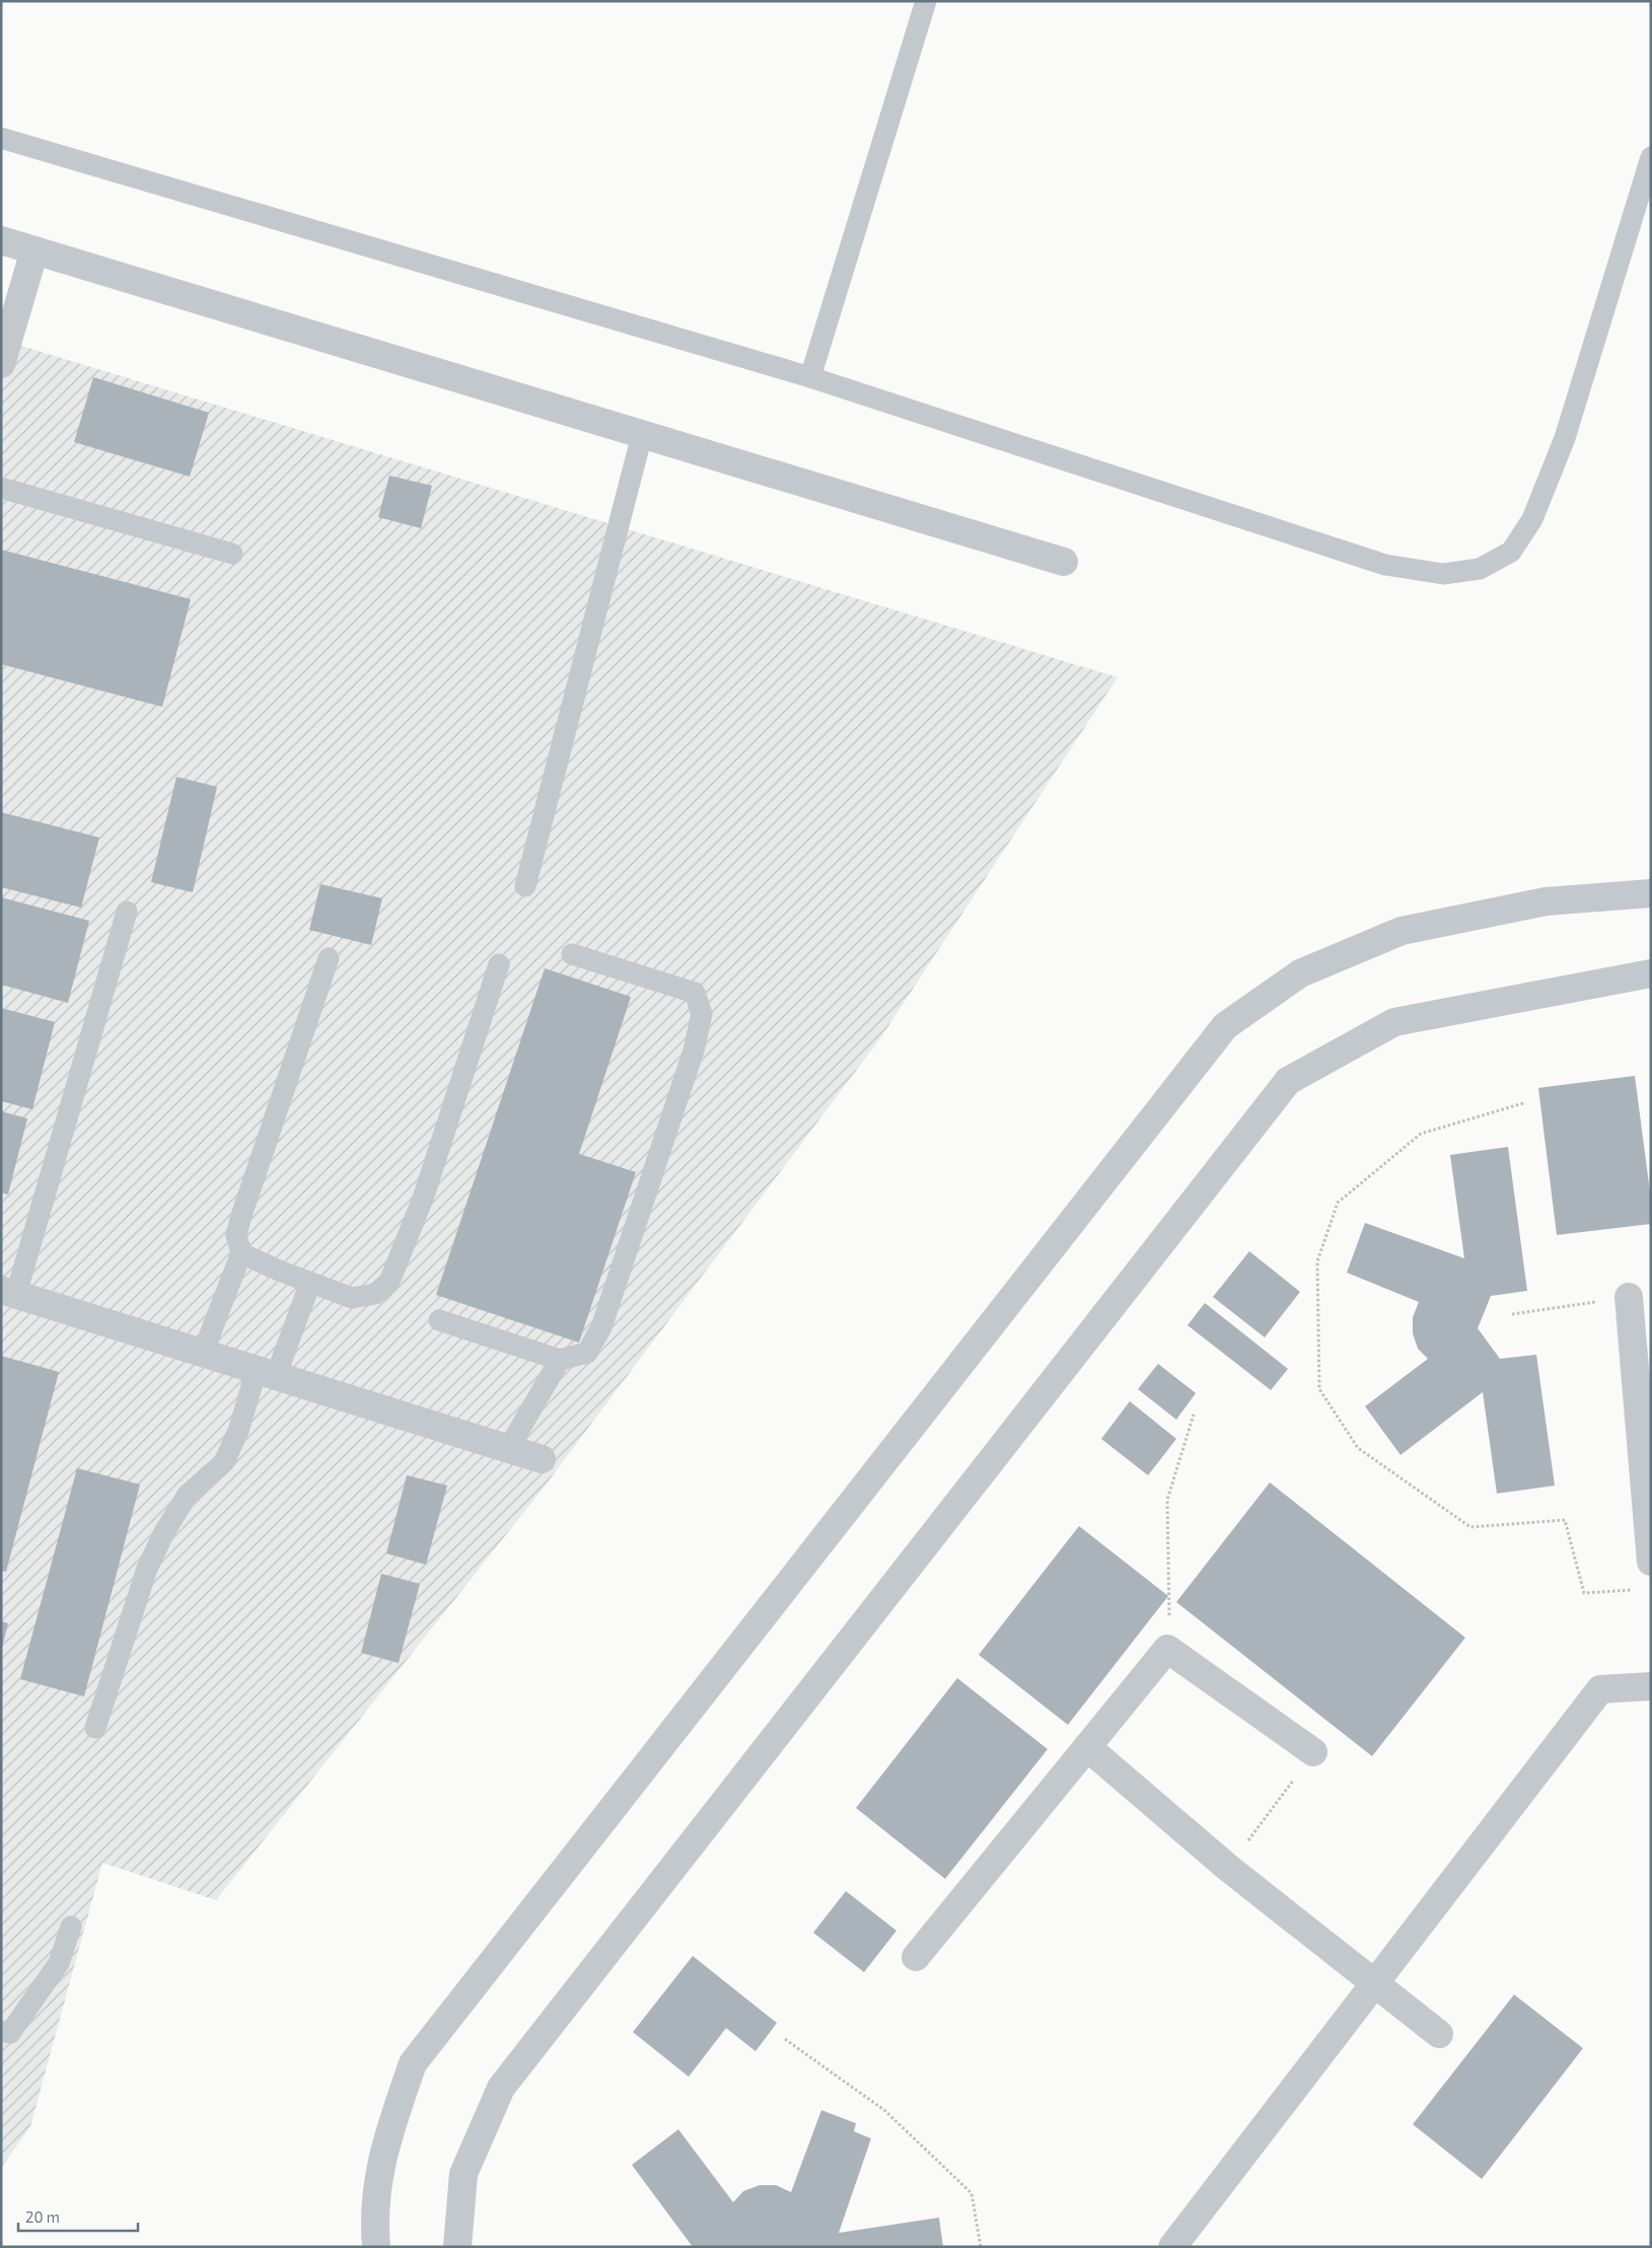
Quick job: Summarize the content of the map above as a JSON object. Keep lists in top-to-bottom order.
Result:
{
  "scale_bar": "20 m"
}
